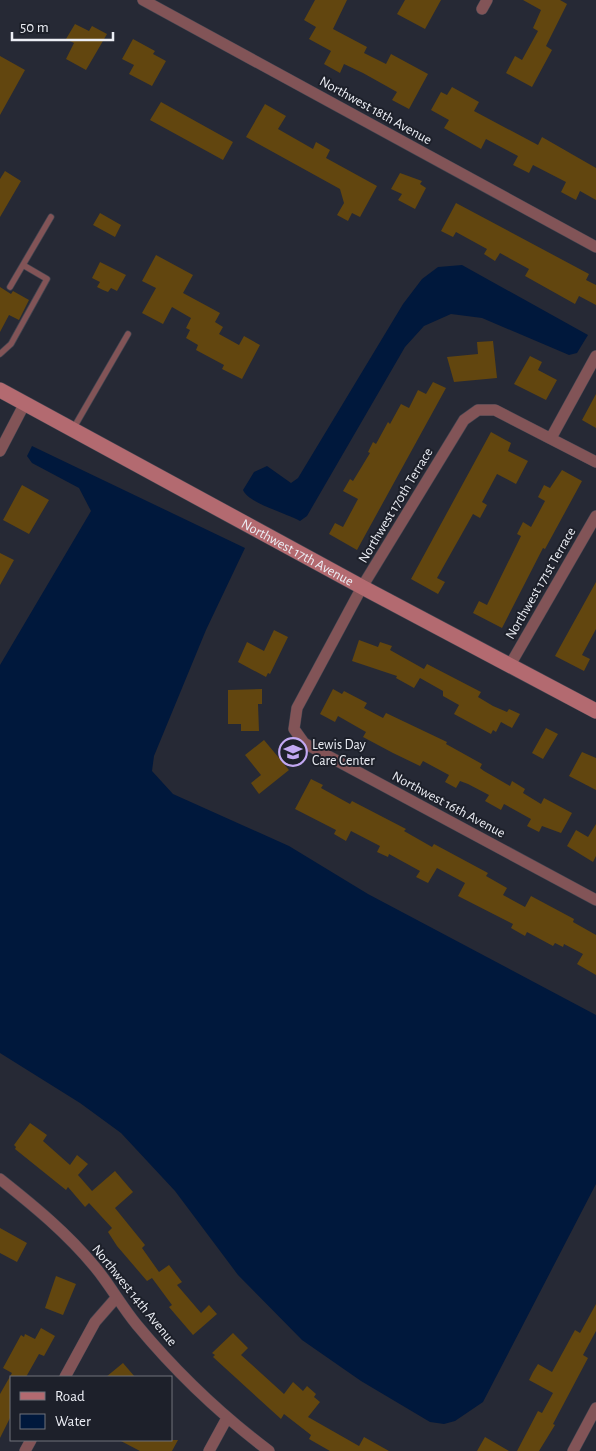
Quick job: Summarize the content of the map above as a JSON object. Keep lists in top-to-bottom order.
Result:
{
  "streets": {
    "street": [
      "Northwest 18th Avenue",
      "Northwest 170th Terrace",
      "Northwest 17th Avenue",
      "Northwest 171st Terrace",
      "Northwest 16th Avenue",
      "Northwest 14th Avenue"
    ]
  },
  "crossings": [
    ["Northwest 170th Terrace", "Northwest 17th Avenue"],
    ["Northwest 170th Terrace", "Northwest 16th Avenue"],
    ["Northwest 17th Avenue", "Northwest 171st Terrace"]
  ],
  "places": {
    "school or university": ["Lewis Day Care Center"]
  },
  "legend": ["Road", "Water"],
  "scale_bar": "50 m"
}
